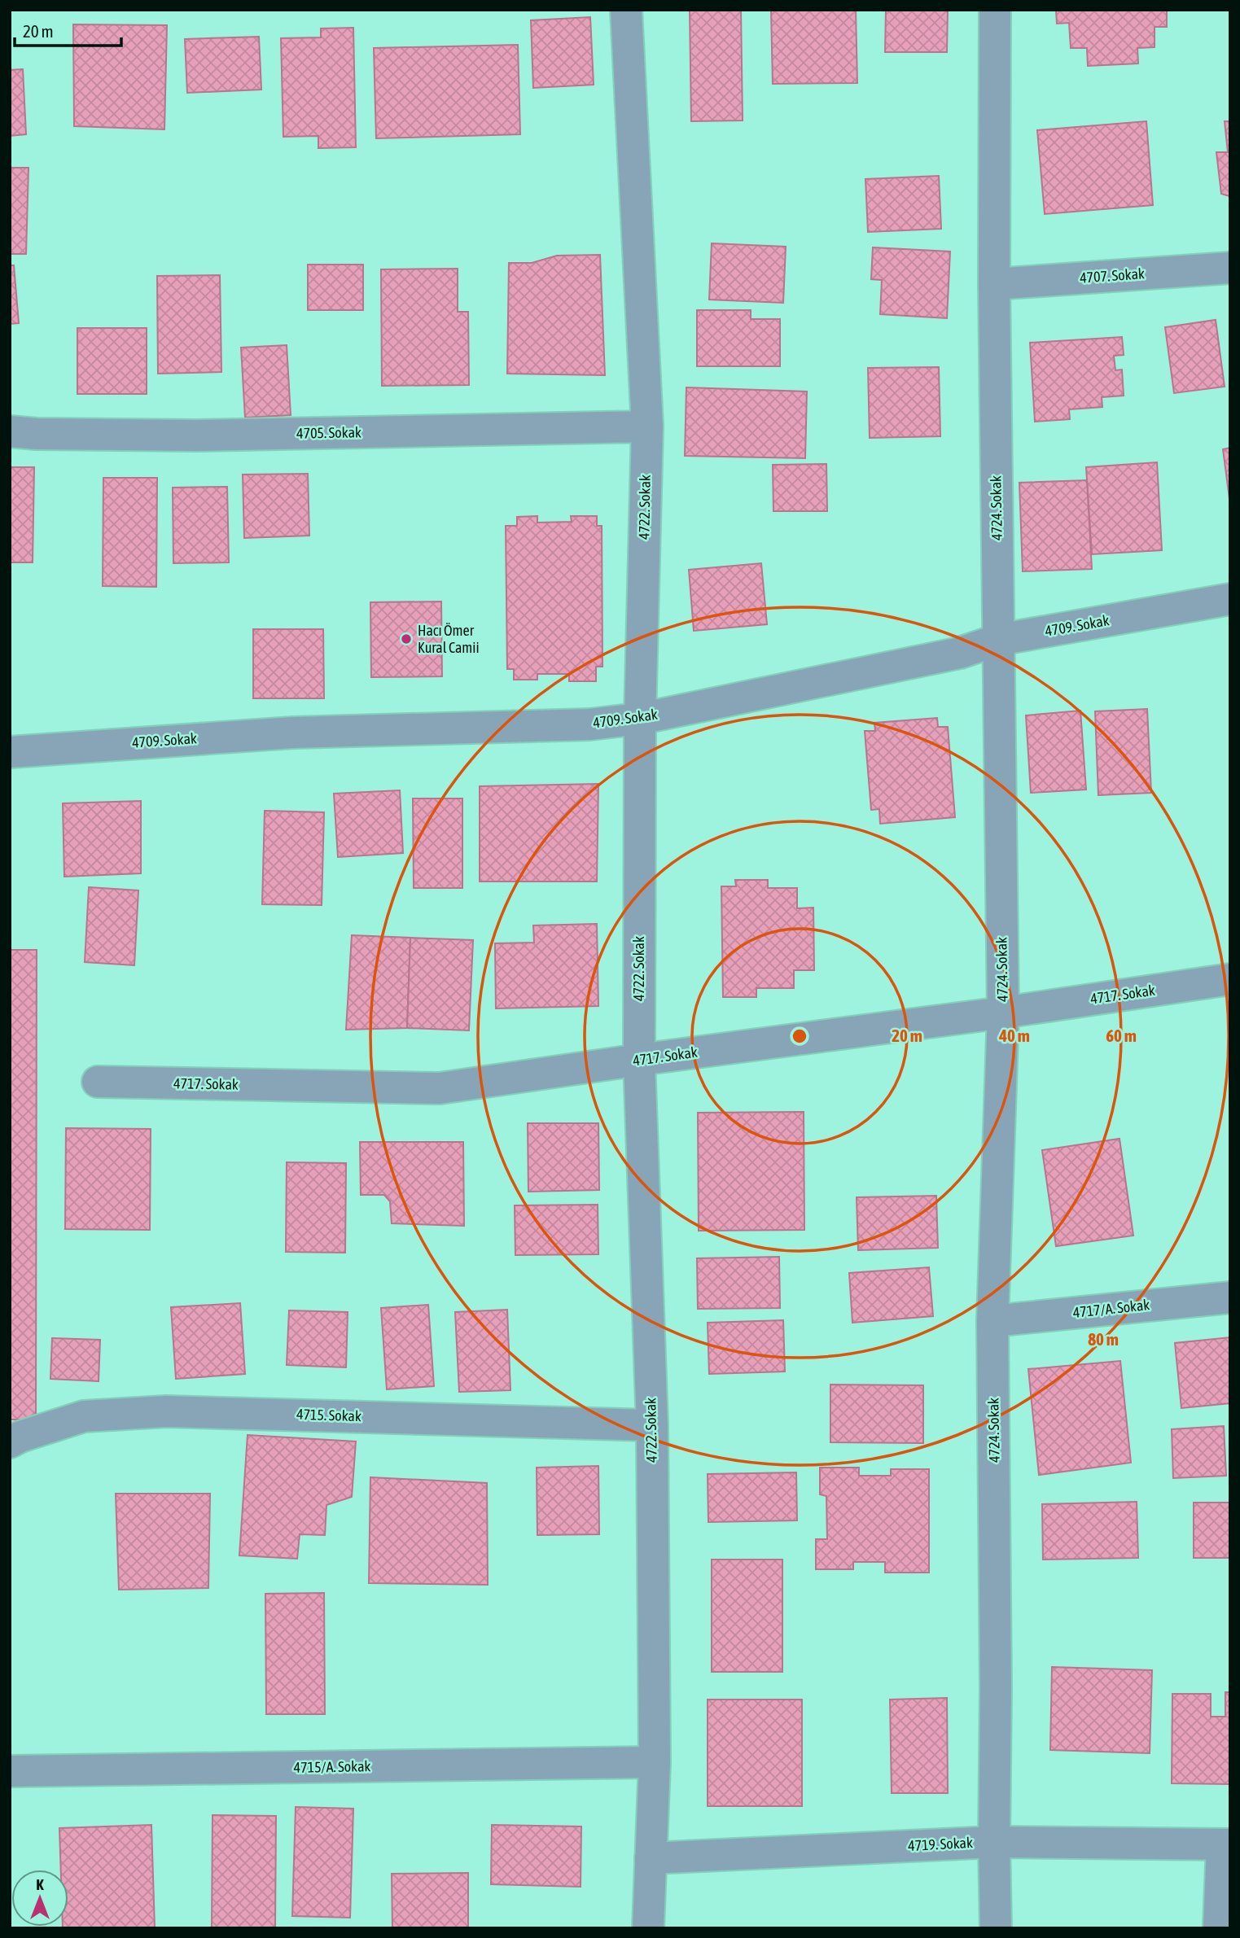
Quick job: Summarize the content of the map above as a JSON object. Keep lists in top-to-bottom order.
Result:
{
  "streets": {
    "street": [
      "4707. Sokak",
      "4705. Sokak",
      "4722. Sokak",
      "4724. Sokak",
      "4709. Sokak",
      "4717. Sokak",
      "4717/A. Sokak",
      "4715. Sokak",
      "4715/A. Sokak",
      "4719. Sokak"
    ]
  },
  "crossings": [
    ["4707. Sokak", "4724. Sokak"],
    ["4705. Sokak", "4722. Sokak"],
    ["4722. Sokak", "4709. Sokak"],
    ["4722. Sokak", "4717. Sokak"],
    ["4722. Sokak", "4715. Sokak"],
    ["4722. Sokak", "4715/A. Sokak"],
    ["4722. Sokak", "4719. Sokak"],
    ["4724. Sokak", "4709. Sokak"],
    ["4724. Sokak", "4717. Sokak"],
    ["4724. Sokak", "4717/A. Sokak"],
    ["4724. Sokak", "4719. Sokak"]
  ],
  "places": ["Hacı Ömer Kural Camii"],
  "scale_bar": "20 m",
  "north": "top",
  "rings": [
    "20 m",
    "40 m",
    "60 m",
    "80 m"
  ]
}
